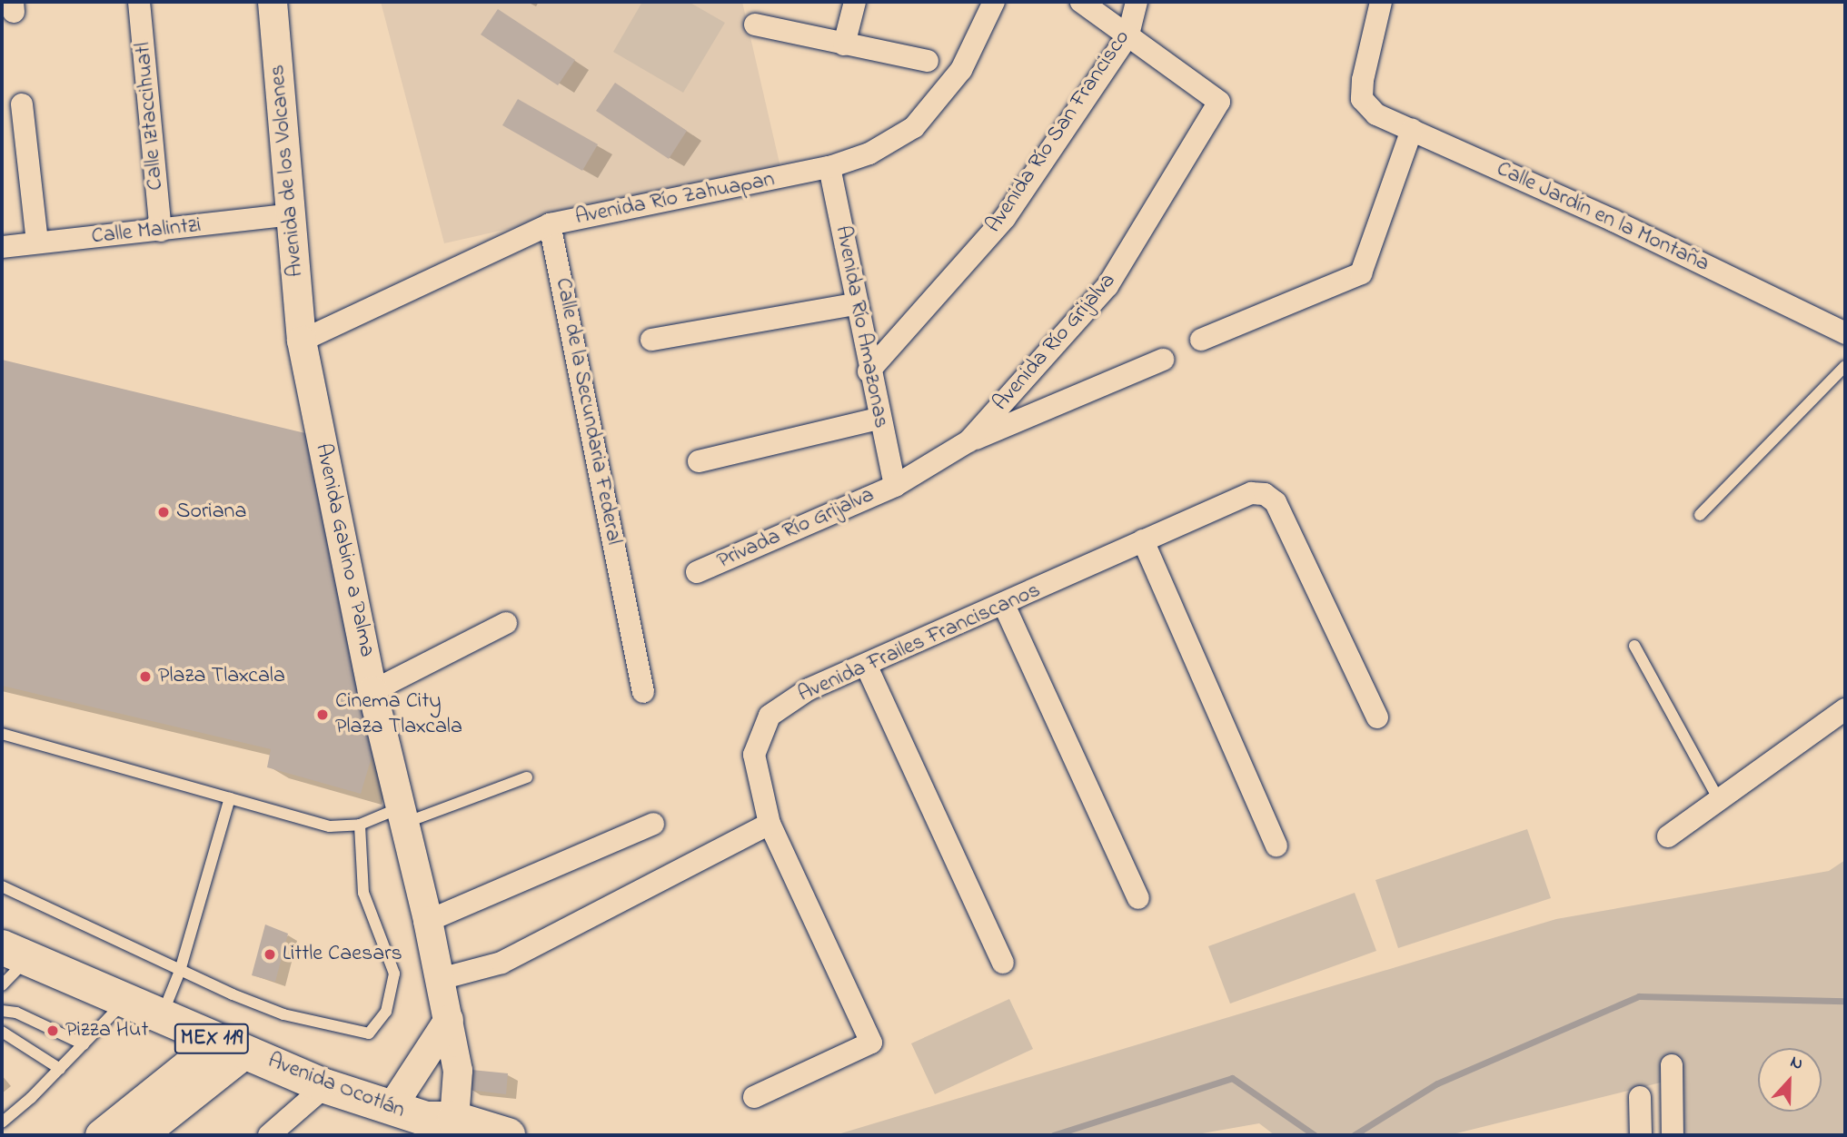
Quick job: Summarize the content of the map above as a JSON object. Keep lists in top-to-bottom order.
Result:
{
  "streets": {
    "main road": ["MEX 119", "Avenida Ocotlán"],
    "street": [
      "Calle Iztaccihuatl",
      "Avenida Río San Francisco",
      "Avenida de los Volcanes",
      "Avenida Río Zahuapan",
      "Calle Jardín en la Montaña",
      "Calle Malintzi",
      "Avenida Río Amazonas",
      "Avenida Río Grijalva",
      "Calle de la Secundaria Federal",
      "Privada Río Grijalva",
      "Avenida Gabino a Palma",
      "Avenida Frailes Franciscanos"
    ]
  },
  "crossings": [
    ["Calle Iztaccihuatl", "Calle Malintzi"],
    ["Avenida Río San Francisco", "Avenida Río Amazonas"],
    ["Avenida Río San Francisco", "Avenida Río Grijalva"],
    ["Avenida de los Volcanes", "Avenida Río Zahuapan"],
    ["Avenida de los Volcanes", "Calle Malintzi"],
    ["Avenida de los Volcanes", "Avenida Gabino a Palma"],
    ["Avenida Río Zahuapan", "Avenida Río Amazonas"],
    ["Avenida Río Zahuapan", "Calle de la Secundaria Federal"],
    ["Avenida Río Zahuapan", "Avenida Gabino a Palma"],
    ["Avenida Río Amazonas", "Avenida Río Grijalva"],
    ["Avenida Río Amazonas", "Privada Río Grijalva"],
    ["Avenida Río Grijalva", "Privada Río Grijalva"],
    ["Avenida Gabino a Palma", "Avenida Ocotlán"]
  ],
  "places": [
    "Soriana",
    "Plaza Tlaxcala",
    "Cinema City Plaza Tlaxcala",
    "Little Caesars",
    "Pizza Hut"
  ],
  "north": "top"
}
